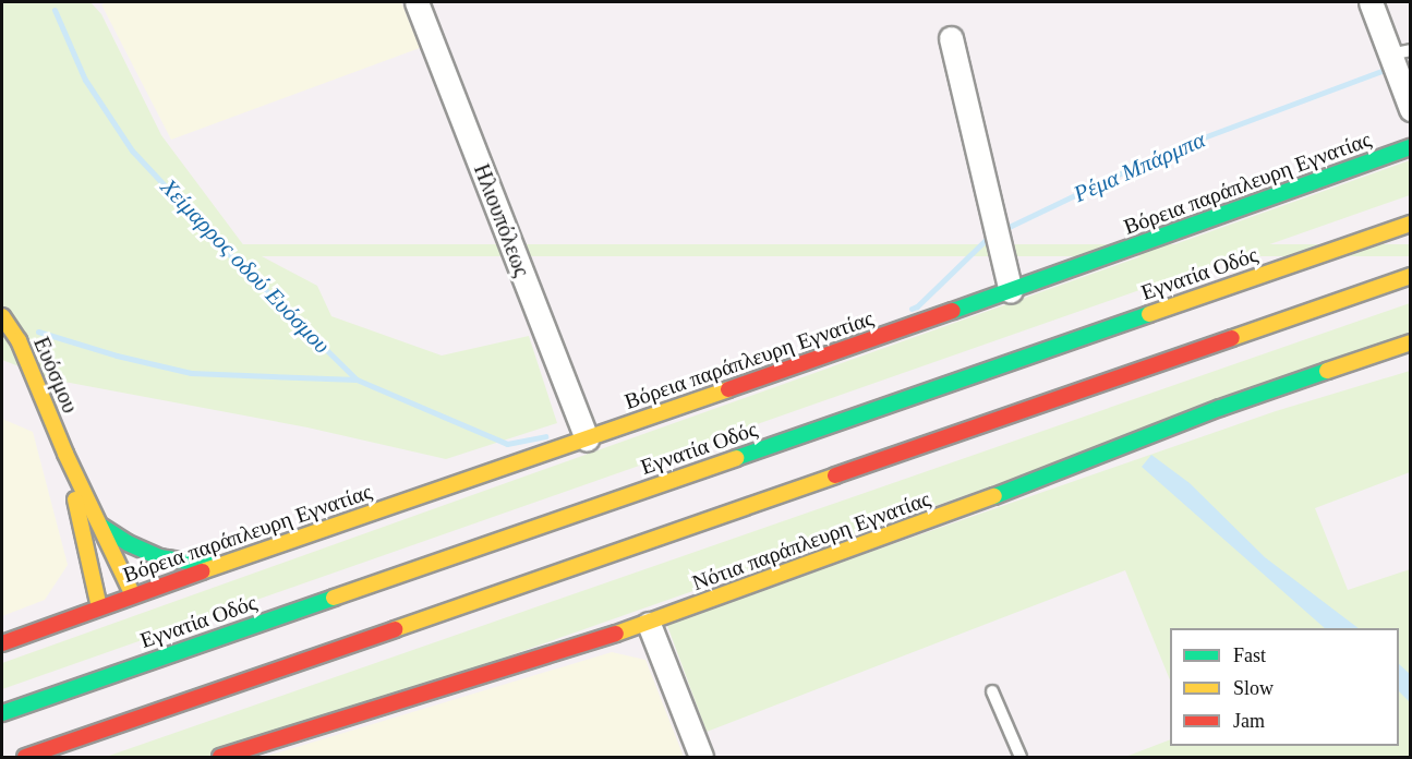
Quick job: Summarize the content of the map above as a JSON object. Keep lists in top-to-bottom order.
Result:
{
  "streets": {
    "main road": [
      "Βόρεια παράπλευρη Εγνατίας",
      "Εγνατία Οδός",
      "Ευόσμου",
      "Νότια παράπλευρη Εγνατίας"
    ],
    "street": ["Ηλιουπόλεως"]
  },
  "crossings": [
    ["Βόρεια παράπλευρη Εγνατίας", "Ηλιουπόλεως"]
  ],
  "water": ["Ρέμα Μπάρμπα", "Χείμαρρος οδού Ευόσμου"],
  "legend": ["Fast", "Slow", "Jam"]
}
